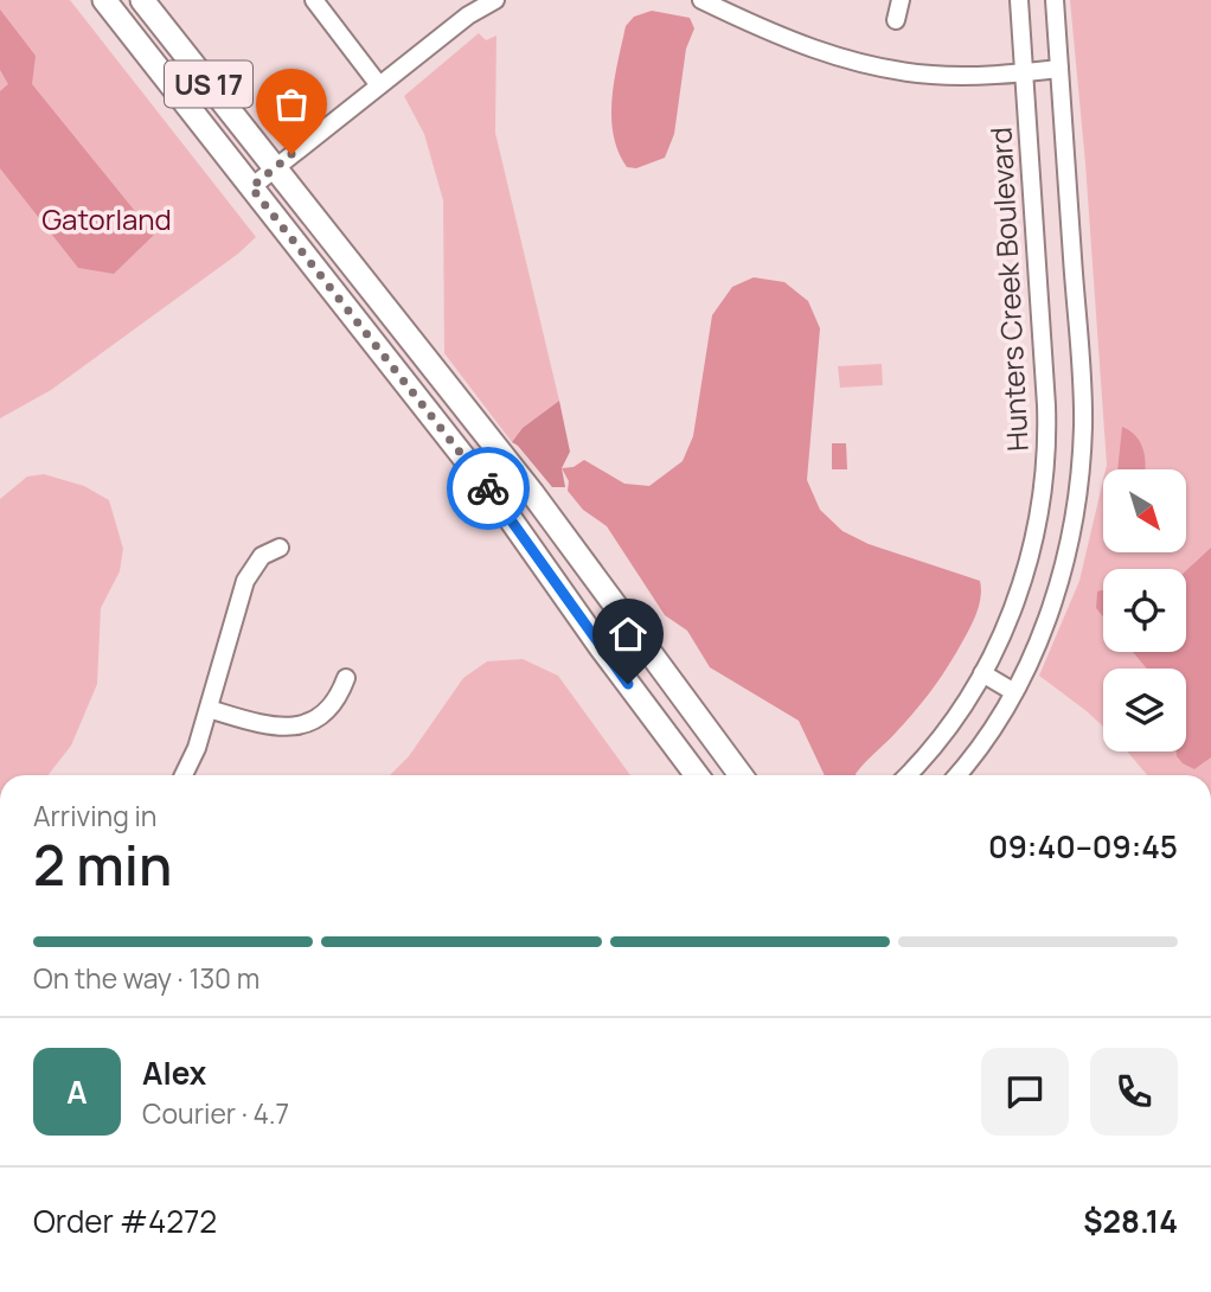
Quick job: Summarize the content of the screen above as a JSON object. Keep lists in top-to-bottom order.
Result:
{
  "streets": {
    "main road": ["US 17"],
    "street": ["Hunters Creek Boulevard"]
  },
  "parks": ["Gatorland"],
  "north": "bottom right",
  "page": {
    "heading": ["2 min", "Arriving in", "09:40–09:45"],
    "panel": [
      "Alex",
      "Courier · 4.7",
      "Order #4272",
      "$28.14"
    ],
    "bar": "On the way · 130 m",
    "round": "A"
  }
}
